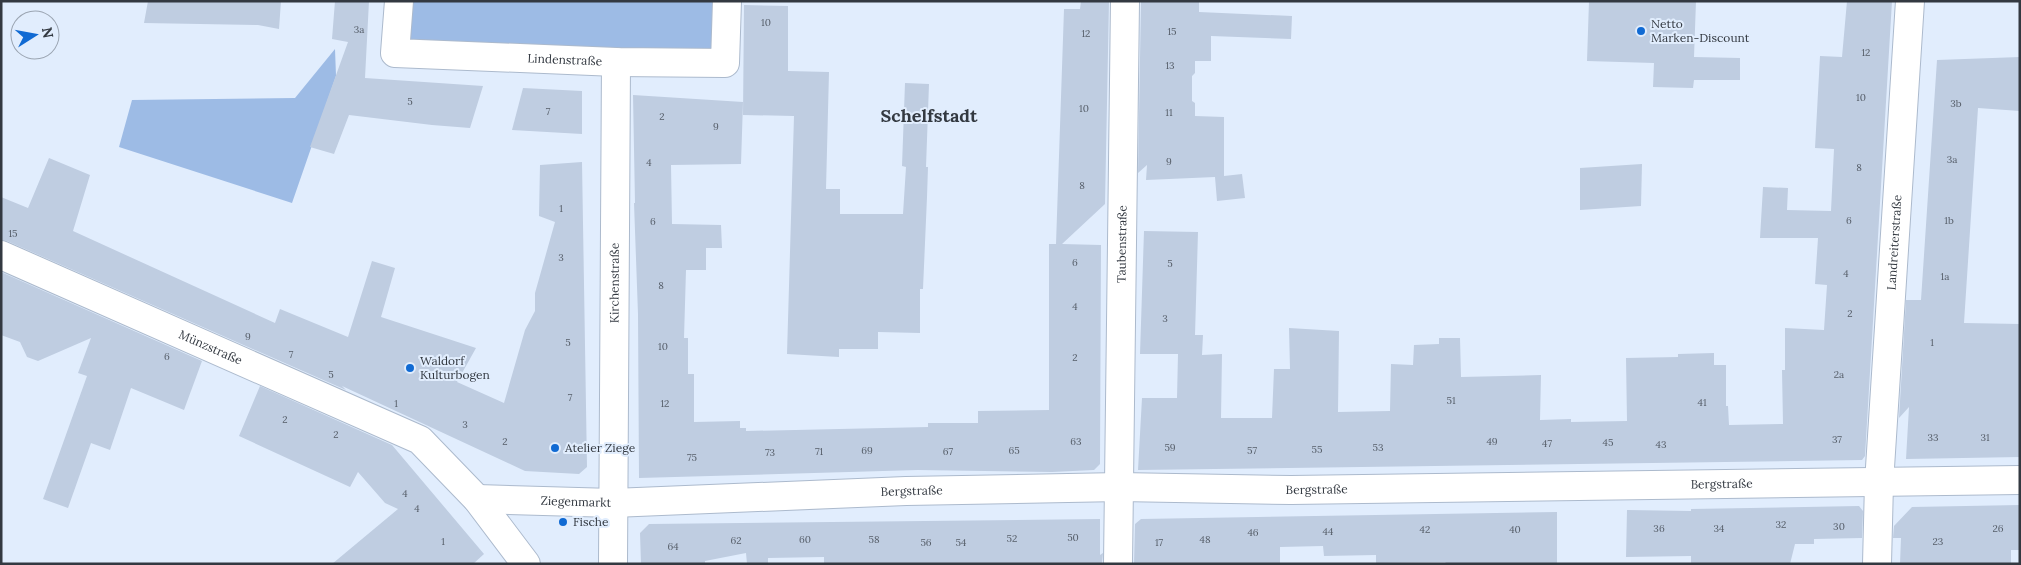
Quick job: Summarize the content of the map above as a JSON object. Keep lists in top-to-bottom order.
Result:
{
  "streets": {
    "street": [
      "Lindenstraße",
      "Landreiterstraße",
      "Taubenstraße",
      "Kirchenstraße",
      "Münzstraße",
      "Bergstraße",
      "Ziegenmarkt"
    ]
  },
  "crossings": [
    ["Lindenstraße", "Kirchenstraße"],
    ["Landreiterstraße", "Bergstraße"],
    ["Taubenstraße", "Bergstraße"],
    ["Kirchenstraße", "Bergstraße"],
    ["Kirchenstraße", "Ziegenmarkt"],
    ["Münzstraße", "Ziegenmarkt"],
    ["Bergstraße", "Ziegenmarkt"]
  ],
  "districts": ["Schelfstadt"],
  "places": [
    "Netto Marken-Discount",
    "Waldorf Kulturbogen",
    "Atelier Ziege",
    "Fische"
  ],
  "house_numbers": [
    "10",
    "3a",
    "15",
    "12",
    "12",
    "13",
    "10",
    "5",
    "3b",
    "10",
    "7",
    "11",
    "2",
    "9",
    "3a",
    "9",
    "4",
    "8",
    "8",
    "1",
    "6",
    "1b",
    "6",
    "15",
    "3",
    "6",
    "5",
    "4",
    "1a",
    "8",
    "4",
    "2",
    "3",
    "9",
    "5",
    "1",
    "10",
    "7",
    "6",
    "2",
    "5",
    "2a",
    "7",
    "51",
    "41",
    "1",
    "12",
    "2",
    "3",
    "2",
    "33",
    "31",
    "37",
    "2",
    "63",
    "49",
    "45",
    "47",
    "43",
    "59",
    "53",
    "55",
    "69",
    "65",
    "57",
    "71",
    "67",
    "73",
    "75",
    "4",
    "4",
    "32",
    "30",
    "36",
    "34",
    "26",
    "42",
    "40",
    "44",
    "46",
    "50",
    "52",
    "60",
    "58",
    "48",
    "62",
    "1",
    "23",
    "56",
    "54",
    "17",
    "64"
  ],
  "north": "right"
}
